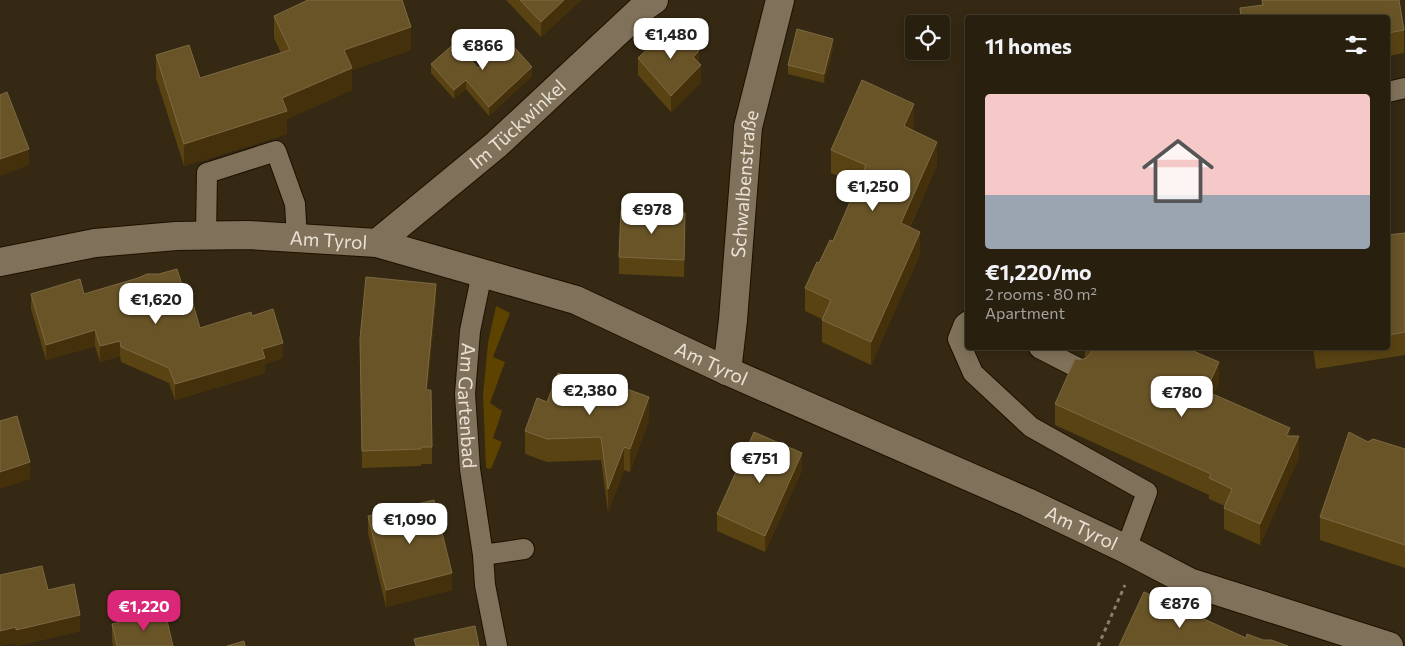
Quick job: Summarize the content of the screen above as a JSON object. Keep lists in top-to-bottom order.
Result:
{
  "streets": {
    "street": ["Im Tückwinkel", "Schwalbenstraße", "Am Tyrol"],
    "lane": ["Am Gartenbad"]
  },
  "crossings": [
    ["Im Tückwinkel", "Am Tyrol"],
    ["Schwalbenstraße", "Am Tyrol"],
    ["Am Tyrol", "Am Gartenbad"]
  ],
  "page": {
    "heading": "11 homes",
    "price": [
      "€1,480",
      "€866",
      "€1,250",
      "€978",
      "€1,620",
      "€2,380",
      "€780",
      "€751",
      "€1,090",
      "€876",
      "€1,220"
    ],
    "list": [
      {
        "name": "€1,220/mo",
        "note": "2 rooms · 80 m² · Apartment"
      }
    ]
  }
}
